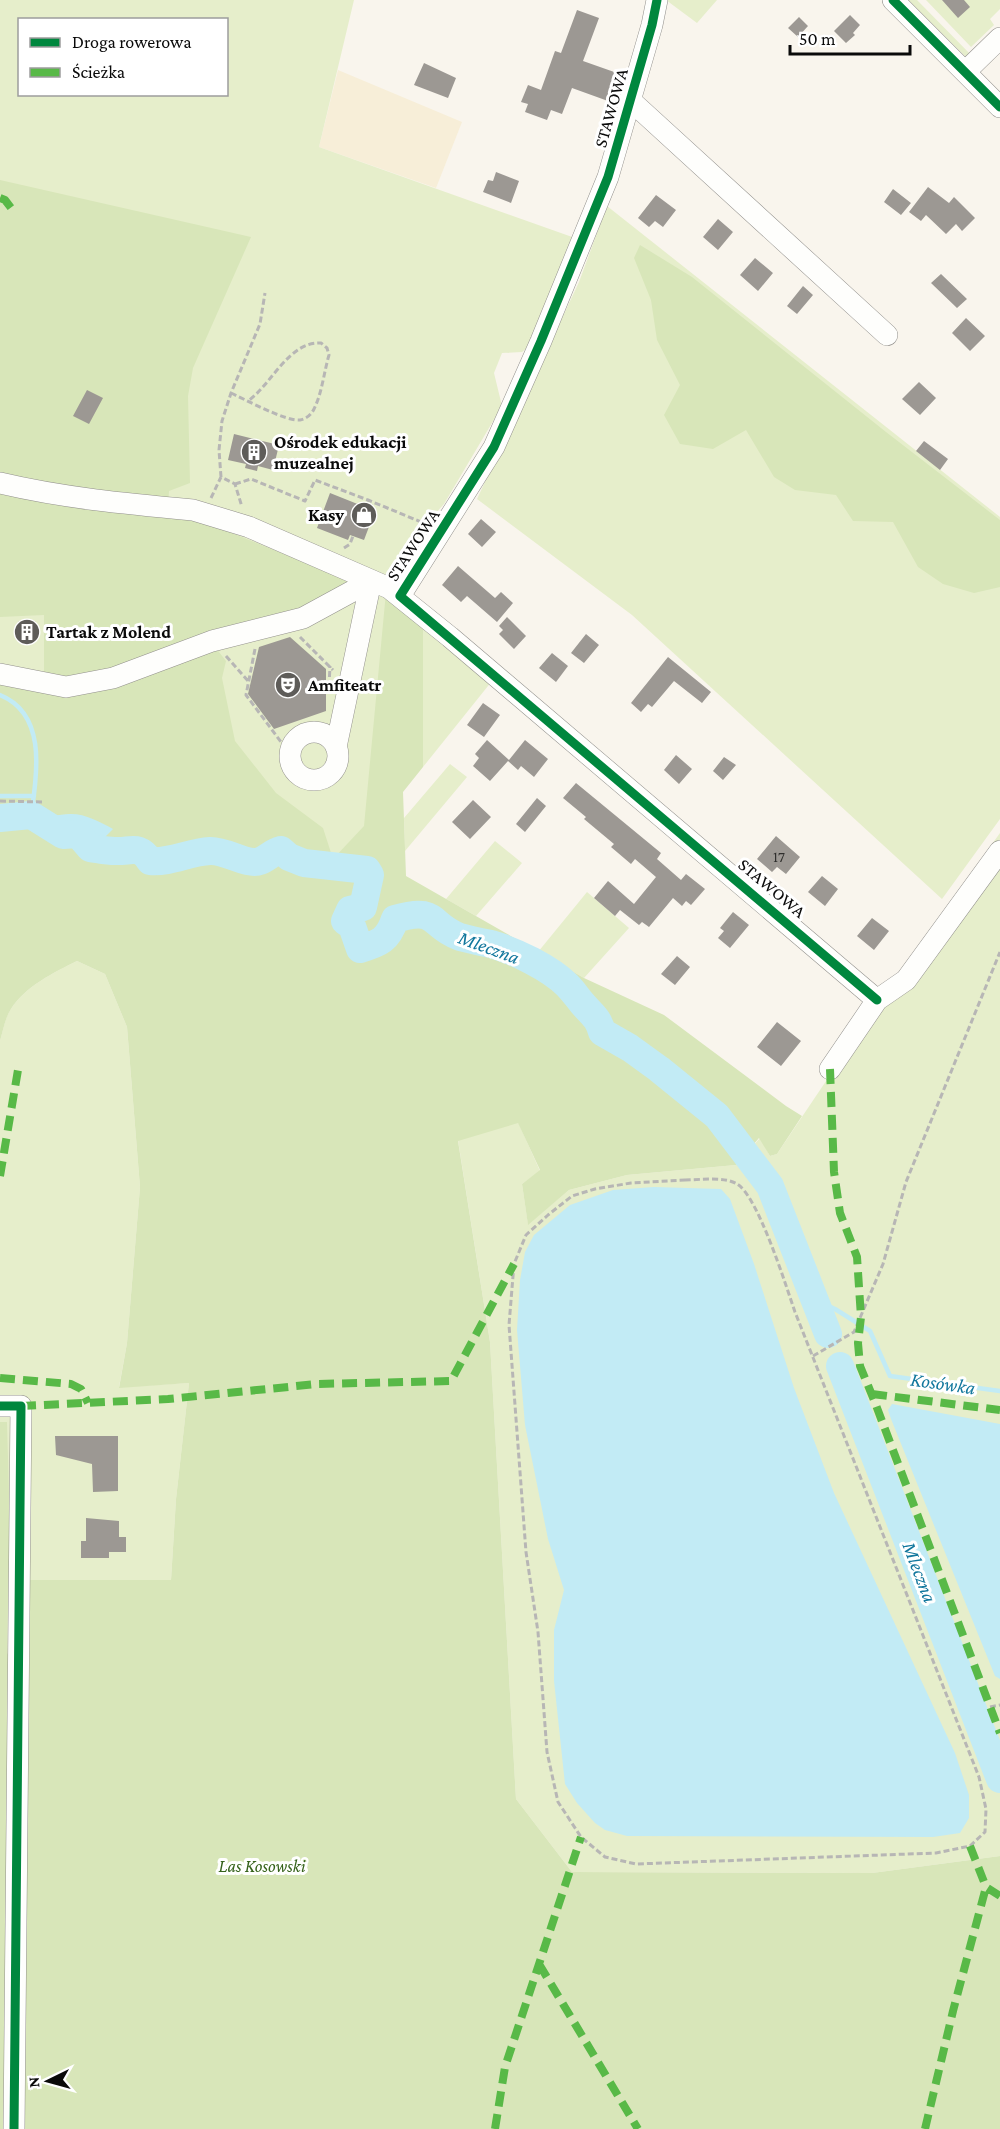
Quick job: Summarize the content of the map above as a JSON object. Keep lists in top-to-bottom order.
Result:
{
  "streets": {
    "street": ["STAWOWA"]
  },
  "water": ["Mleczna", "Kosówka"],
  "parks": ["Las Kosowski"],
  "places": {
    "building": ["Ośrodek edukacji muzealnej", "Tartak z Molend"],
    "shop": ["Kasy"],
    "theatre": ["Amfiteatr"]
  },
  "house_numbers": ["17"],
  "legend": ["Droga rowerowa", "Ścieżka"],
  "scale_bar": "50 m",
  "north": "left"
}
